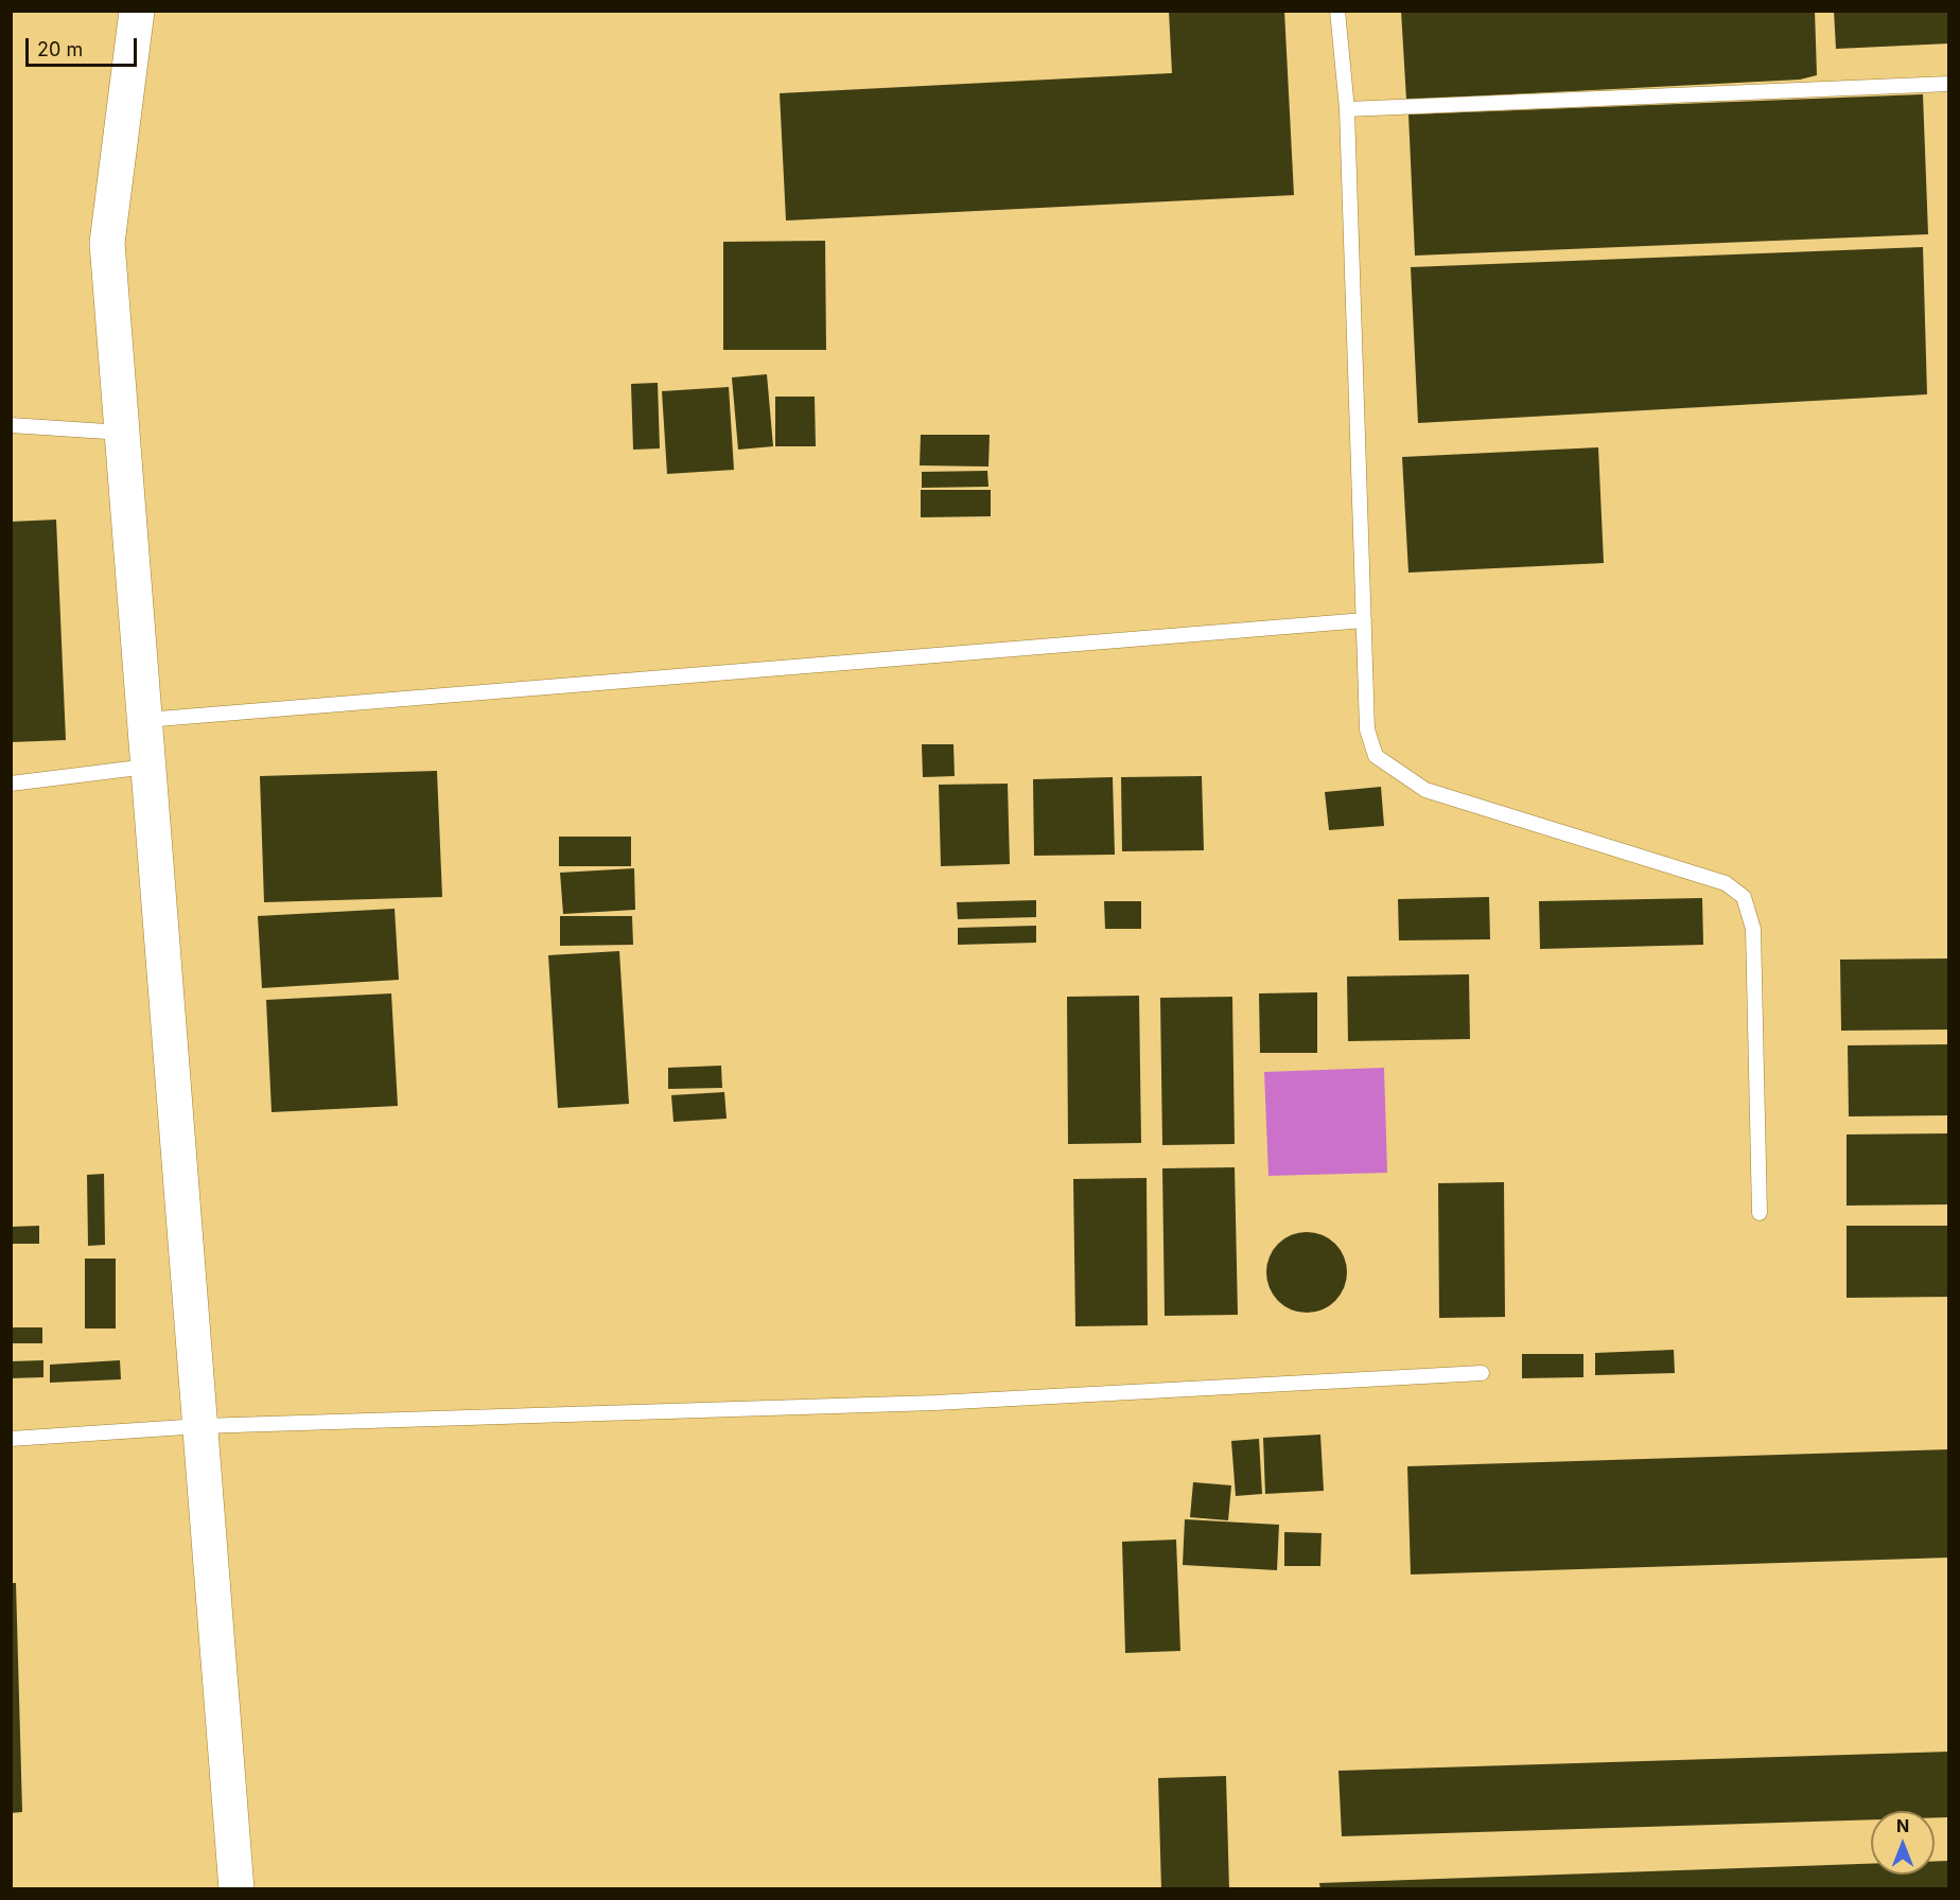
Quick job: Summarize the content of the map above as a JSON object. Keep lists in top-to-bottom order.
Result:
{
  "scale_bar": "20 m",
  "north": "top"
}
